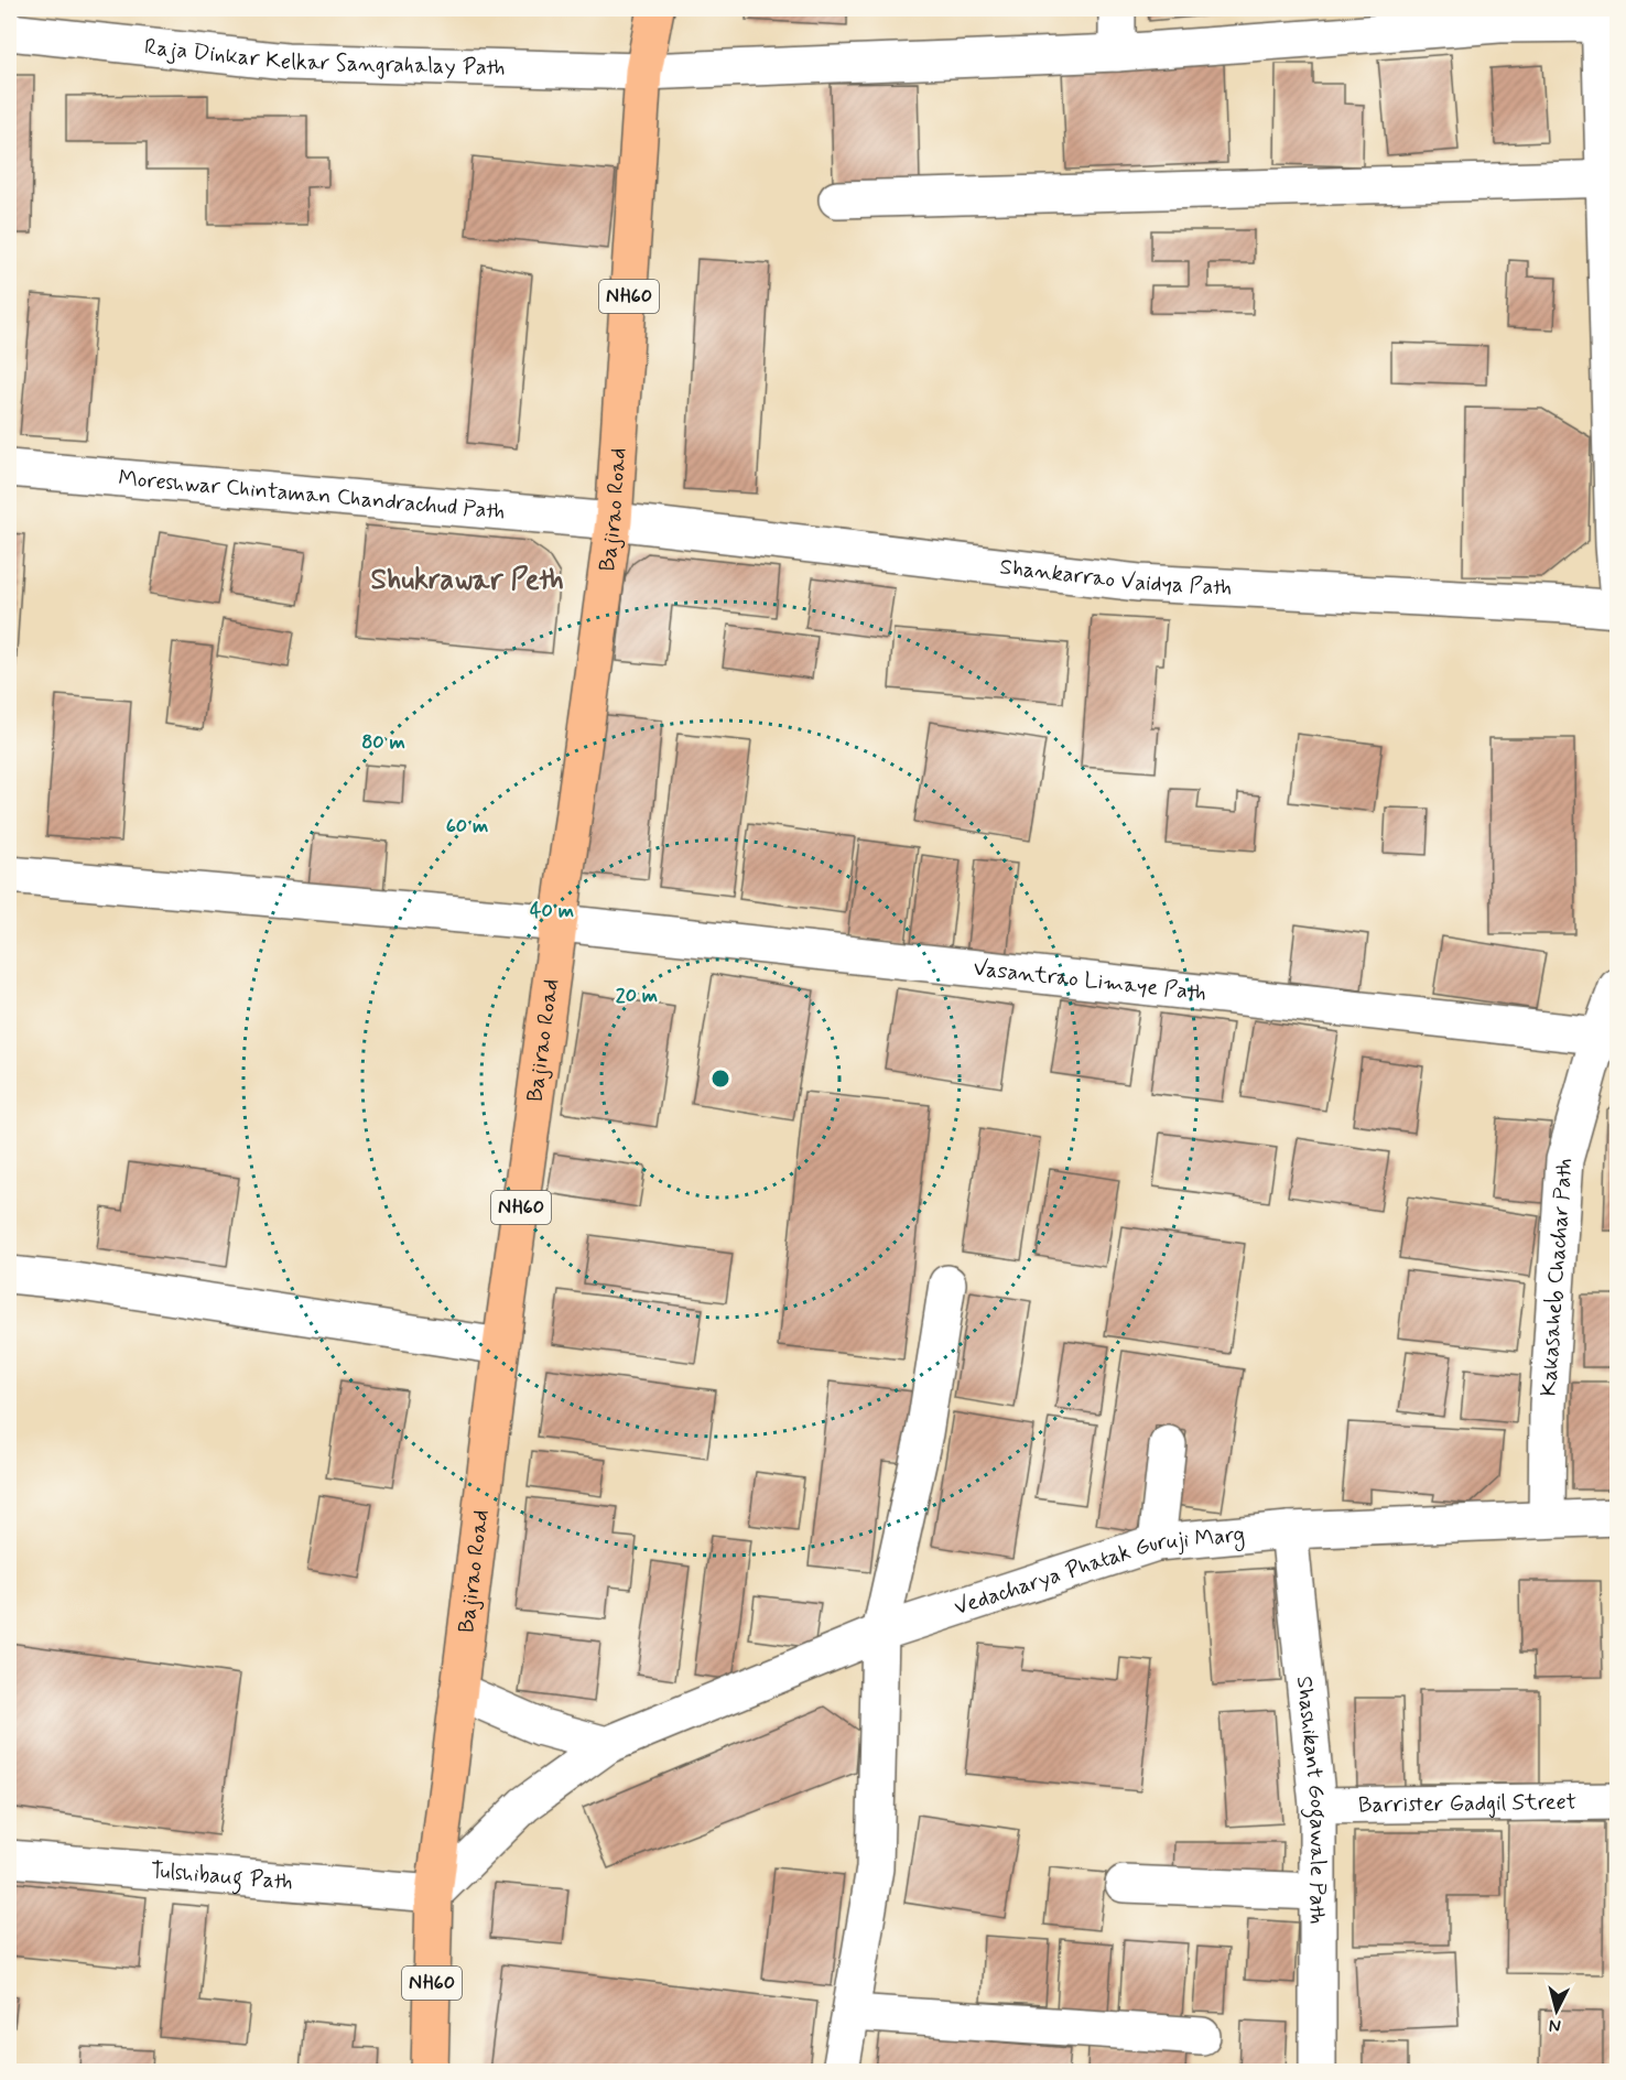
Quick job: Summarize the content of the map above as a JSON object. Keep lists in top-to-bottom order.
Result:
{
  "streets": {
    "highway": ["NH60", "Bajirao Road"],
    "street": [
      "Raja Dinkar Kelkar Sangrahalay Path",
      "Moreshwar Chintaman Chandrachud Path",
      "Shankarrao Vaidya Path",
      "Vasantrao Limaye Path",
      "Kakasaheb Chachar Path",
      "Vedacharya Phatak Guruji Marg",
      "Shashikant Gogawale Path",
      "Barrister Gadgil Street",
      "Tulshibaug Path"
    ]
  },
  "crossings": [
    ["Raja Dinkar Kelkar Sangrahalay Path", "Bajirao Road"],
    ["Moreshwar Chintaman Chandrachud Path", "Bajirao Road"],
    ["Moreshwar Chintaman Chandrachud Path", "Shankarrao Vaidya Path"],
    ["Bajirao Road", "Shankarrao Vaidya Path"],
    ["Bajirao Road", "Vasantrao Limaye Path"],
    ["Bajirao Road", "Vedacharya Phatak Guruji Marg"],
    ["Bajirao Road", "Tulshibaug Path"],
    ["Vasantrao Limaye Path", "Kakasaheb Chachar Path"],
    ["Kakasaheb Chachar Path", "Vedacharya Phatak Guruji Marg"],
    ["Vedacharya Phatak Guruji Marg", "Shashikant Gogawale Path"],
    ["Vedacharya Phatak Guruji Marg", "Tulshibaug Path"],
    ["Shashikant Gogawale Path", "Barrister Gadgil Street"]
  ],
  "districts": ["Shukrawar Peth"],
  "north": "bottom",
  "rings": [
    "80 m",
    "60 m",
    "40 m",
    "20 m"
  ]
}
